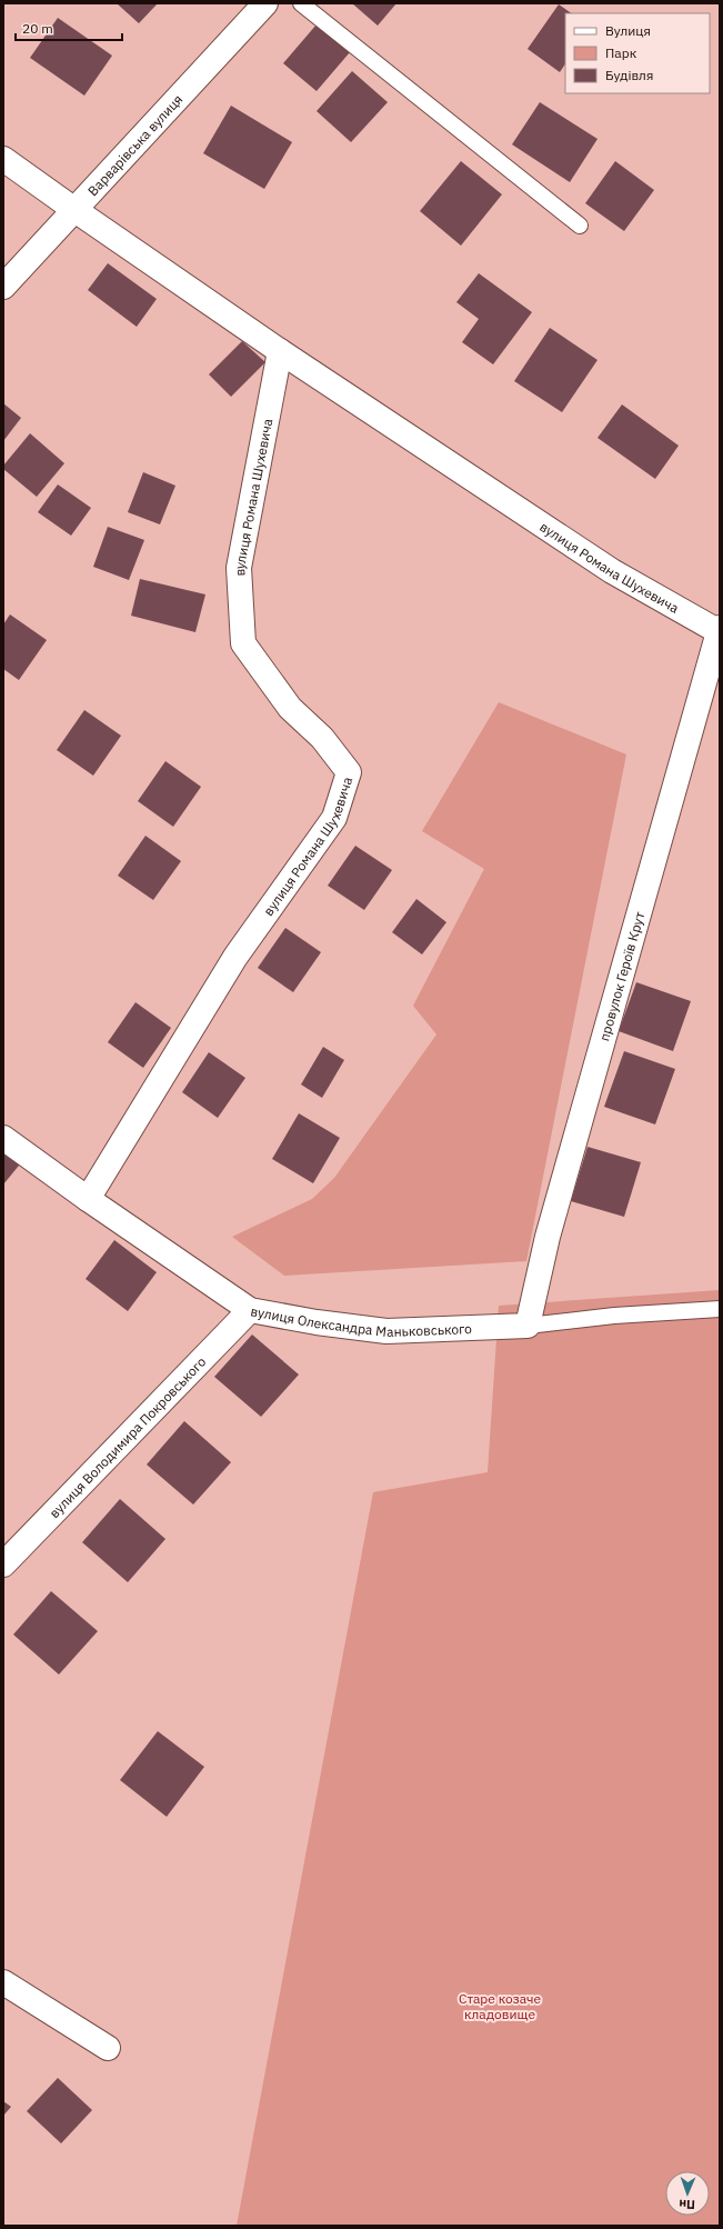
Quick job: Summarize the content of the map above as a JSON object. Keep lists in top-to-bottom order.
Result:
{
  "streets": {
    "street": [
      "Варварівська вулиця",
      "вулиця Романа Шухевича",
      "провулок Героїв Крут",
      "вулиця Олександра Маньковського",
      "вулиця Володимира Покровського"
    ]
  },
  "crossings": [
    ["Варварівська вулиця", "вулиця Романа Шухевича"],
    ["вулиця Романа Шухевича", "провулок Героїв Крут"],
    ["вулиця Романа Шухевича", "вулиця Олександра Маньковського"],
    ["провулок Героїв Крут", "вулиця Олександра Маньковського"],
    ["вулиця Олександра Маньковського", "вулиця Володимира Покровського"]
  ],
  "parks": ["Старе козаче кладовище"],
  "legend": ["Вулиця", "Парк", "Будівля"],
  "scale_bar": "20 m",
  "north": "bottom"
}
